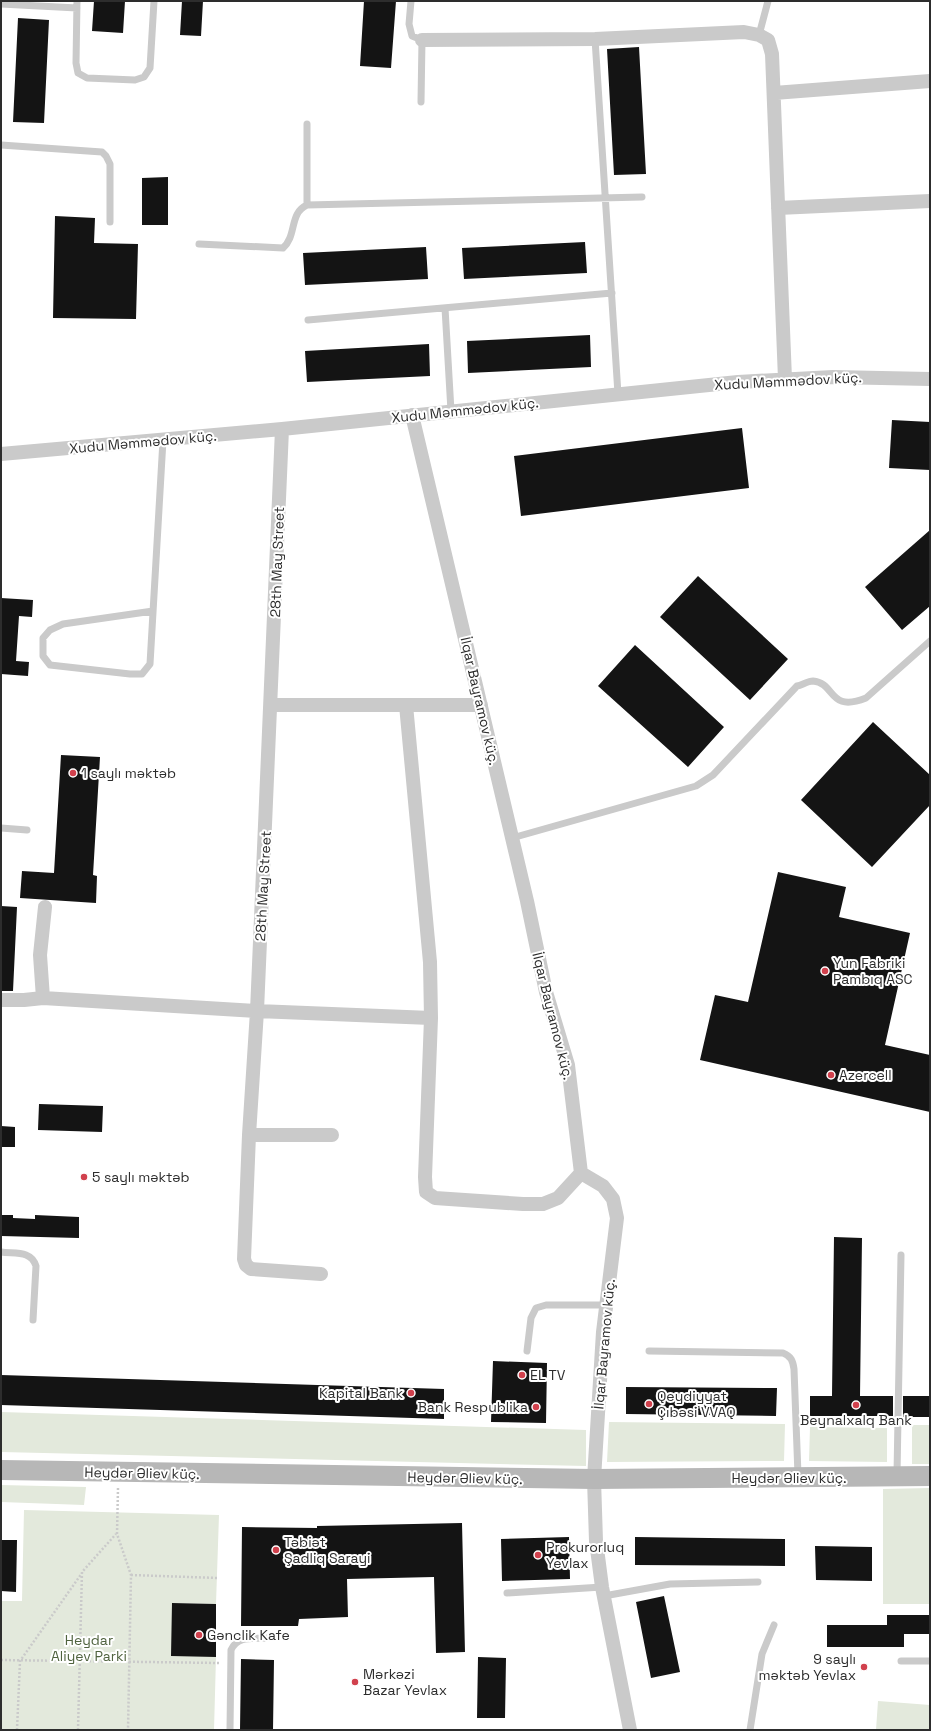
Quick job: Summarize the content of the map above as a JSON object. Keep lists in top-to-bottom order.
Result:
{
  "streets": {
    "street": [
      "Xudu Məmmədov küç.",
      "28th May Street",
      "İlqar Bayramov küç.",
      "Heydər Əliev küç."
    ]
  },
  "crossings": [
    ["Xudu Məmmədov küç.", "28th May Street"],
    ["Xudu Məmmədov küç.", "İlqar Bayramov küç."],
    ["İlqar Bayramov küç.", "Heydər Əliev küç."]
  ],
  "parks": ["Heydar Aliyev Parki"],
  "places": [
    "1 saylı məktəb",
    "Yun Fabriki Pambıq ASC",
    "Azercell",
    "5 saylı məktəb",
    "EL TV",
    "Kapital Bank",
    "Qeydiyyat Çıbəsi VVAQ",
    "Beynalxalq Bank",
    "Bank Respublika",
    "Təbiət Şadliq Sarayi",
    "Prokurorluq Yevlax",
    "Gənclik Kafe",
    "9 saylı məktəb Yevlax",
    "Mərkəzi Bazar Yevlax"
  ]
}
